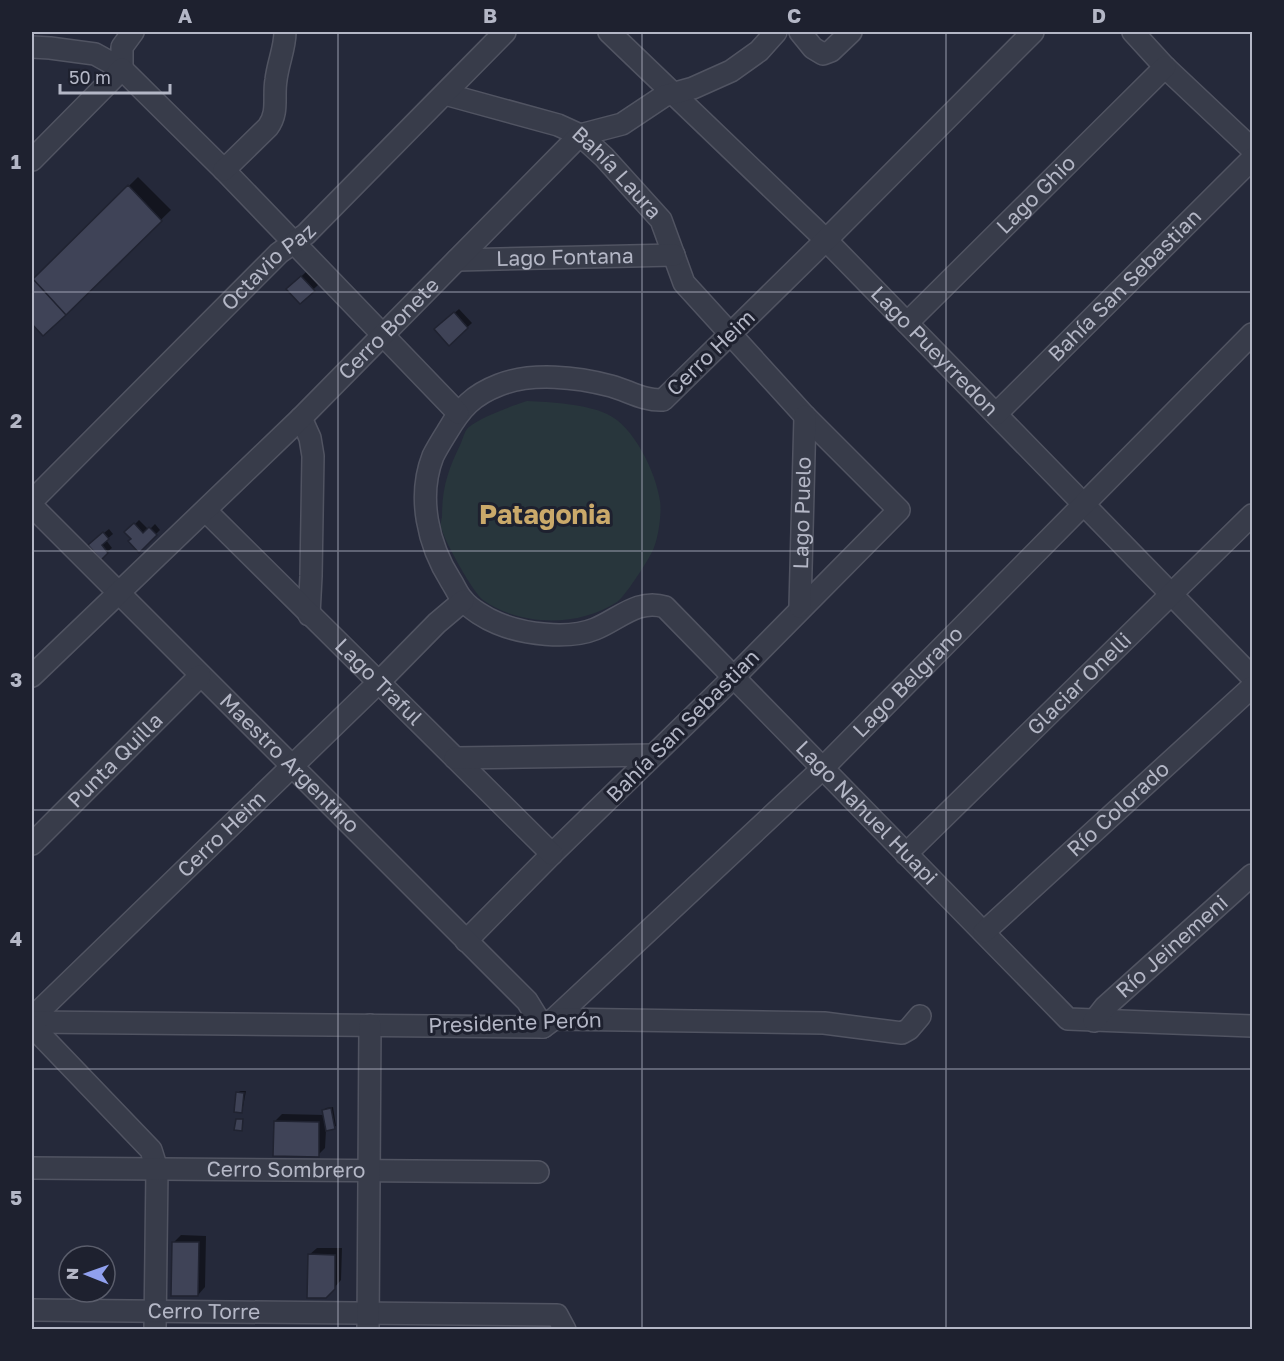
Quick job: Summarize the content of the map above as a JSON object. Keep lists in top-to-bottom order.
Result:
{
  "streets": {
    "street": [
      "Bahía Laura",
      "Lago Ghio",
      "Lago Fontana",
      "Octavio Paz",
      "Bahía San Sebastian",
      "Cerro Bonete",
      "Lago Pueyrredon",
      "Cerro Heim",
      "Lago Puelo",
      "Lago Belgrano",
      "Lago Traful",
      "Glaciar Onelli",
      "Punta Quilla",
      "Maestro Argentino",
      "Río Colorado",
      "Lago Nahuel Huapi",
      "Río Jeinemeni",
      "Presidente Perón",
      "Cerro Sombrero",
      "Cerro Torre"
    ]
  },
  "crossings": [
    ["Bahía Laura", "Lago Fontana"],
    ["Bahía Laura", "Octavio Paz"],
    ["Bahía Laura", "Bahía San Sebastian"],
    ["Bahía Laura", "Cerro Bonete"],
    ["Bahía Laura", "Cerro Heim"],
    ["Bahía Laura", "Lago Puelo"],
    ["Lago Ghio", "Lago Pueyrredon"],
    ["Lago Fontana", "Cerro Bonete"],
    ["Bahía San Sebastian", "Lago Pueyrredon"],
    ["Bahía San Sebastian", "Lago Puelo"],
    ["Bahía San Sebastian", "Lago Traful"],
    ["Bahía San Sebastian", "Maestro Argentino"],
    ["Bahía San Sebastian", "Lago Nahuel Huapi"],
    ["Cerro Bonete", "Lago Traful"],
    ["Cerro Bonete", "Maestro Argentino"],
    ["Lago Pueyrredon", "Cerro Heim"],
    ["Lago Pueyrredon", "Lago Belgrano"],
    ["Lago Pueyrredon", "Glaciar Onelli"],
    ["Cerro Heim", "Lago Traful"],
    ["Cerro Heim", "Maestro Argentino"],
    ["Cerro Heim", "Lago Nahuel Huapi"],
    ["Cerro Heim", "Presidente Perón"],
    ["Lago Belgrano", "Maestro Argentino"],
    ["Lago Belgrano", "Lago Nahuel Huapi"],
    ["Lago Belgrano", "Presidente Perón"],
    ["Glaciar Onelli", "Lago Nahuel Huapi"],
    ["Punta Quilla", "Maestro Argentino"],
    ["Maestro Argentino", "Presidente Perón"],
    ["Río Colorado", "Lago Nahuel Huapi"],
    ["Lago Nahuel Huapi", "Río Jeinemeni"]
  ],
  "districts": ["Patagonia"],
  "scale_bar": "50 m",
  "north": "left",
  "grid": {
    "columns": [
      "A",
      "B",
      "C",
      "D"
    ],
    "rows": [
      "1",
      "2",
      "3",
      "4",
      "5"
    ]
  }
}
